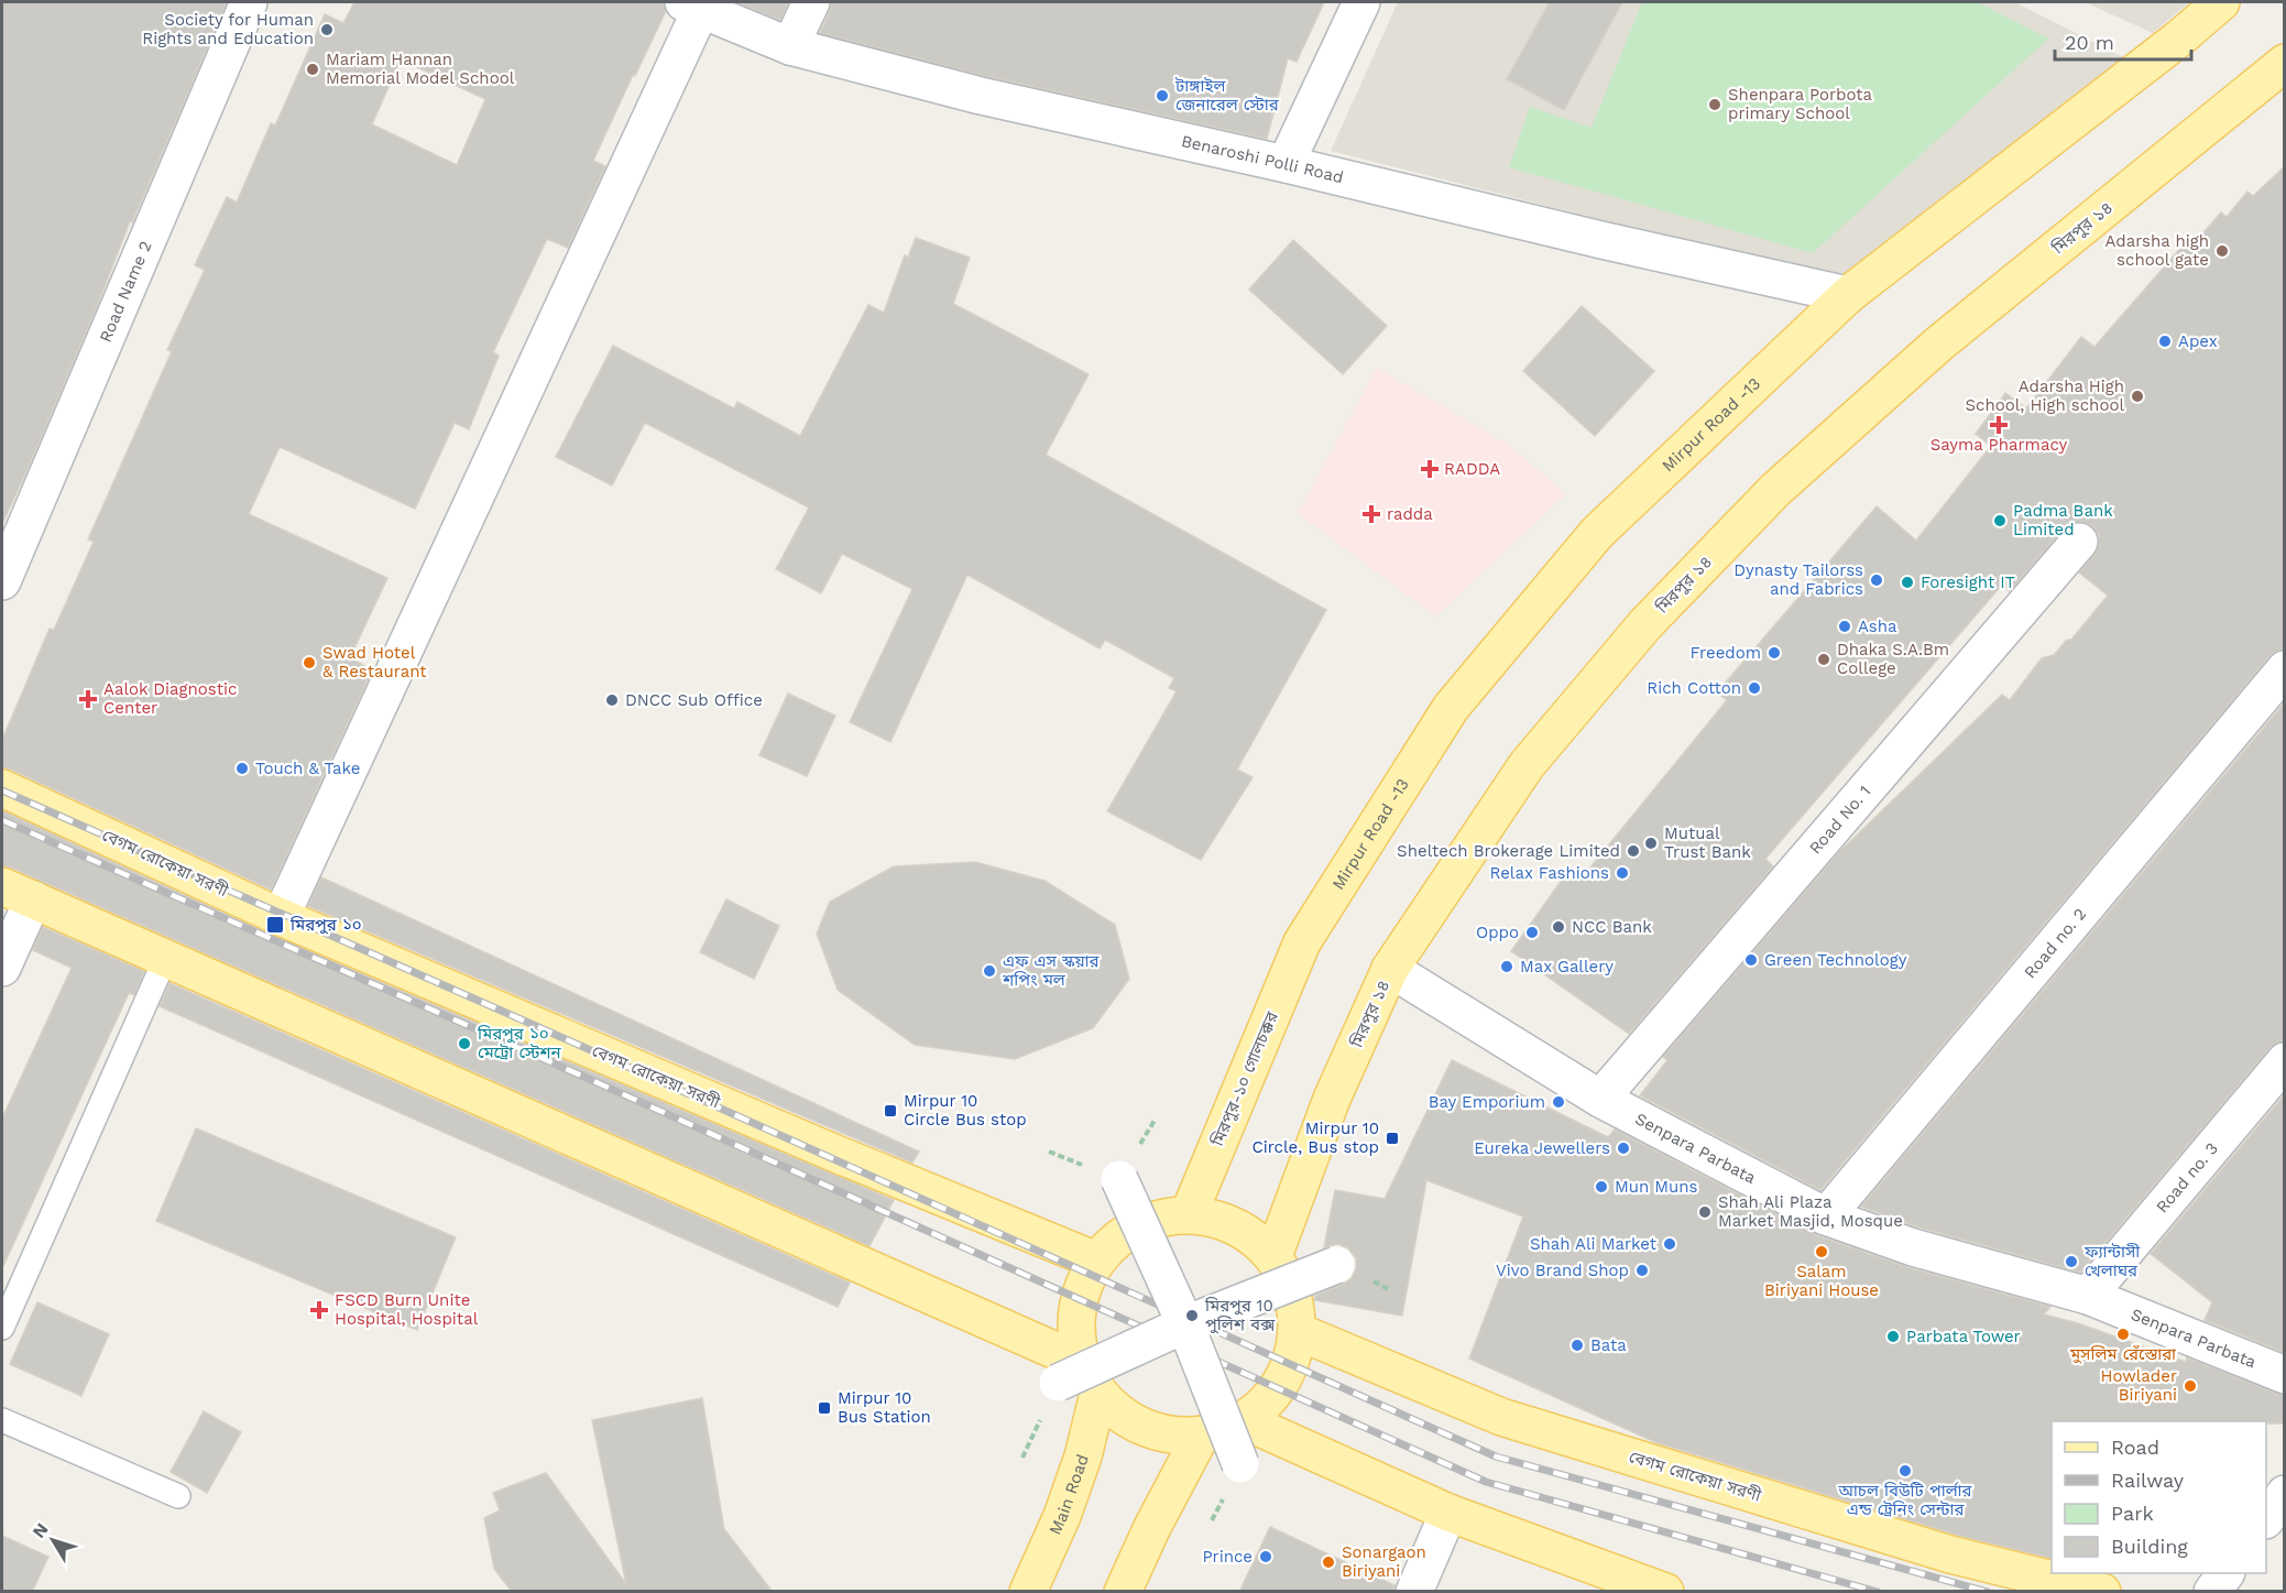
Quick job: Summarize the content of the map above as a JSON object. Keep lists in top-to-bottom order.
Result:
{
  "streets": {
    "main road": [
      "মিরপুর ১৪",
      "Mirpur Road -13",
      "বেগম রোকেয়া সরণী",
      "মিরপুর-১০ গোলচক্কর",
      "Main Road"
    ],
    "street": [
      "Benaroshi Polli Road",
      "Road Name 2",
      "Road No. 1",
      "Road no. 2",
      "Senpara Parbata",
      "Road no. 3"
    ]
  },
  "crossings": [
    ["Benaroshi Polli Road", "Mirpur Road -13"],
    ["মিরপুর ১৪", "বেগম রোকেয়া সরণী"],
    ["মিরপুর ১৪", "মিরপুর-১০ গোলচক্কর"],
    ["মিরপুর ১৪", "Senpara Parbata"],
    ["মিরপুর ১৪", "Main Road"],
    ["Mirpur Road -13", "মিরপুর-১০ গোলচক্কর"],
    ["Road No. 1", "Senpara Parbata"],
    ["বেগম রোকেয়া সরণী", "মিরপুর-১০ গোলচক্কর"],
    ["বেগম রোকেয়া সরণী", "Main Road"],
    ["Road no. 2", "Senpara Parbata"],
    ["মিরপুর-১০ গোলচক্কর", "Main Road"],
    ["Senpara Parbata", "Road no. 3"]
  ],
  "places": {
    "other": [
      "Society for Human Rights and Education",
      "Mariam Hannan Memorial Model School",
      "টাঙ্গাইল জেনারেল স্টোর",
      "Shenpara Porbota primary School",
      "Adarsha high school gate",
      "Apex",
      "Adarsha High School, High school",
      "Padma Bank Limited",
      "Dynasty Tailorss and Fabrics",
      "Foresight IT",
      "Asha",
      "Freedom",
      "Dhaka S.A.Bm College",
      "Swad Hotel & Restaurant",
      "Rich Cotton",
      "DNCC Sub Office",
      "Touch & Take",
      "Mutual Trust Bank",
      "Sheltech Brokerage Limited",
      "Relax Fashions",
      "NCC Bank",
      "Oppo",
      "Green Technology",
      "Max Gallery",
      "এফ এস স্কয়ার শপিং মল",
      "মিরপুর ১০ মেট্রো স্টেশন",
      "Bay Emporium",
      "Eureka Jewellers",
      "Mun Muns",
      "Shah Ali Plaza Market Masjid, Mosque",
      "Shah Ali Market",
      "Salam Biriyani House",
      "ফ্যান্টাসী খেলাঘর",
      "Vivo Brand Shop",
      "মিরপুর 10 পুলিশ বক্স",
      "মুসলিম রেঁস্তোরা",
      "Parbata Tower",
      "Bata",
      "Howlader Biriyani",
      "আচল বিউটি পার্লার এন্ড ট্রেনিং সেন্টার",
      "Prince",
      "Sonargaon Biriyani"
    ],
    "health": [
      "Sayma Pharmacy",
      "RADDA",
      "radda",
      "Aalok Diagnostic Center",
      "FSCD Burn Unite Hospital, Hospital"
    ],
    "transit": [
      "মিরপুর ১০",
      "Mirpur 10 Circle Bus stop",
      "Mirpur 10 Circle, Bus stop",
      "Mirpur 10 Bus Station"
    ]
  },
  "legend": [
    "Road",
    "Railway",
    "Park",
    "Building"
  ],
  "scale_bar": "20 m",
  "north": "top left"
}
